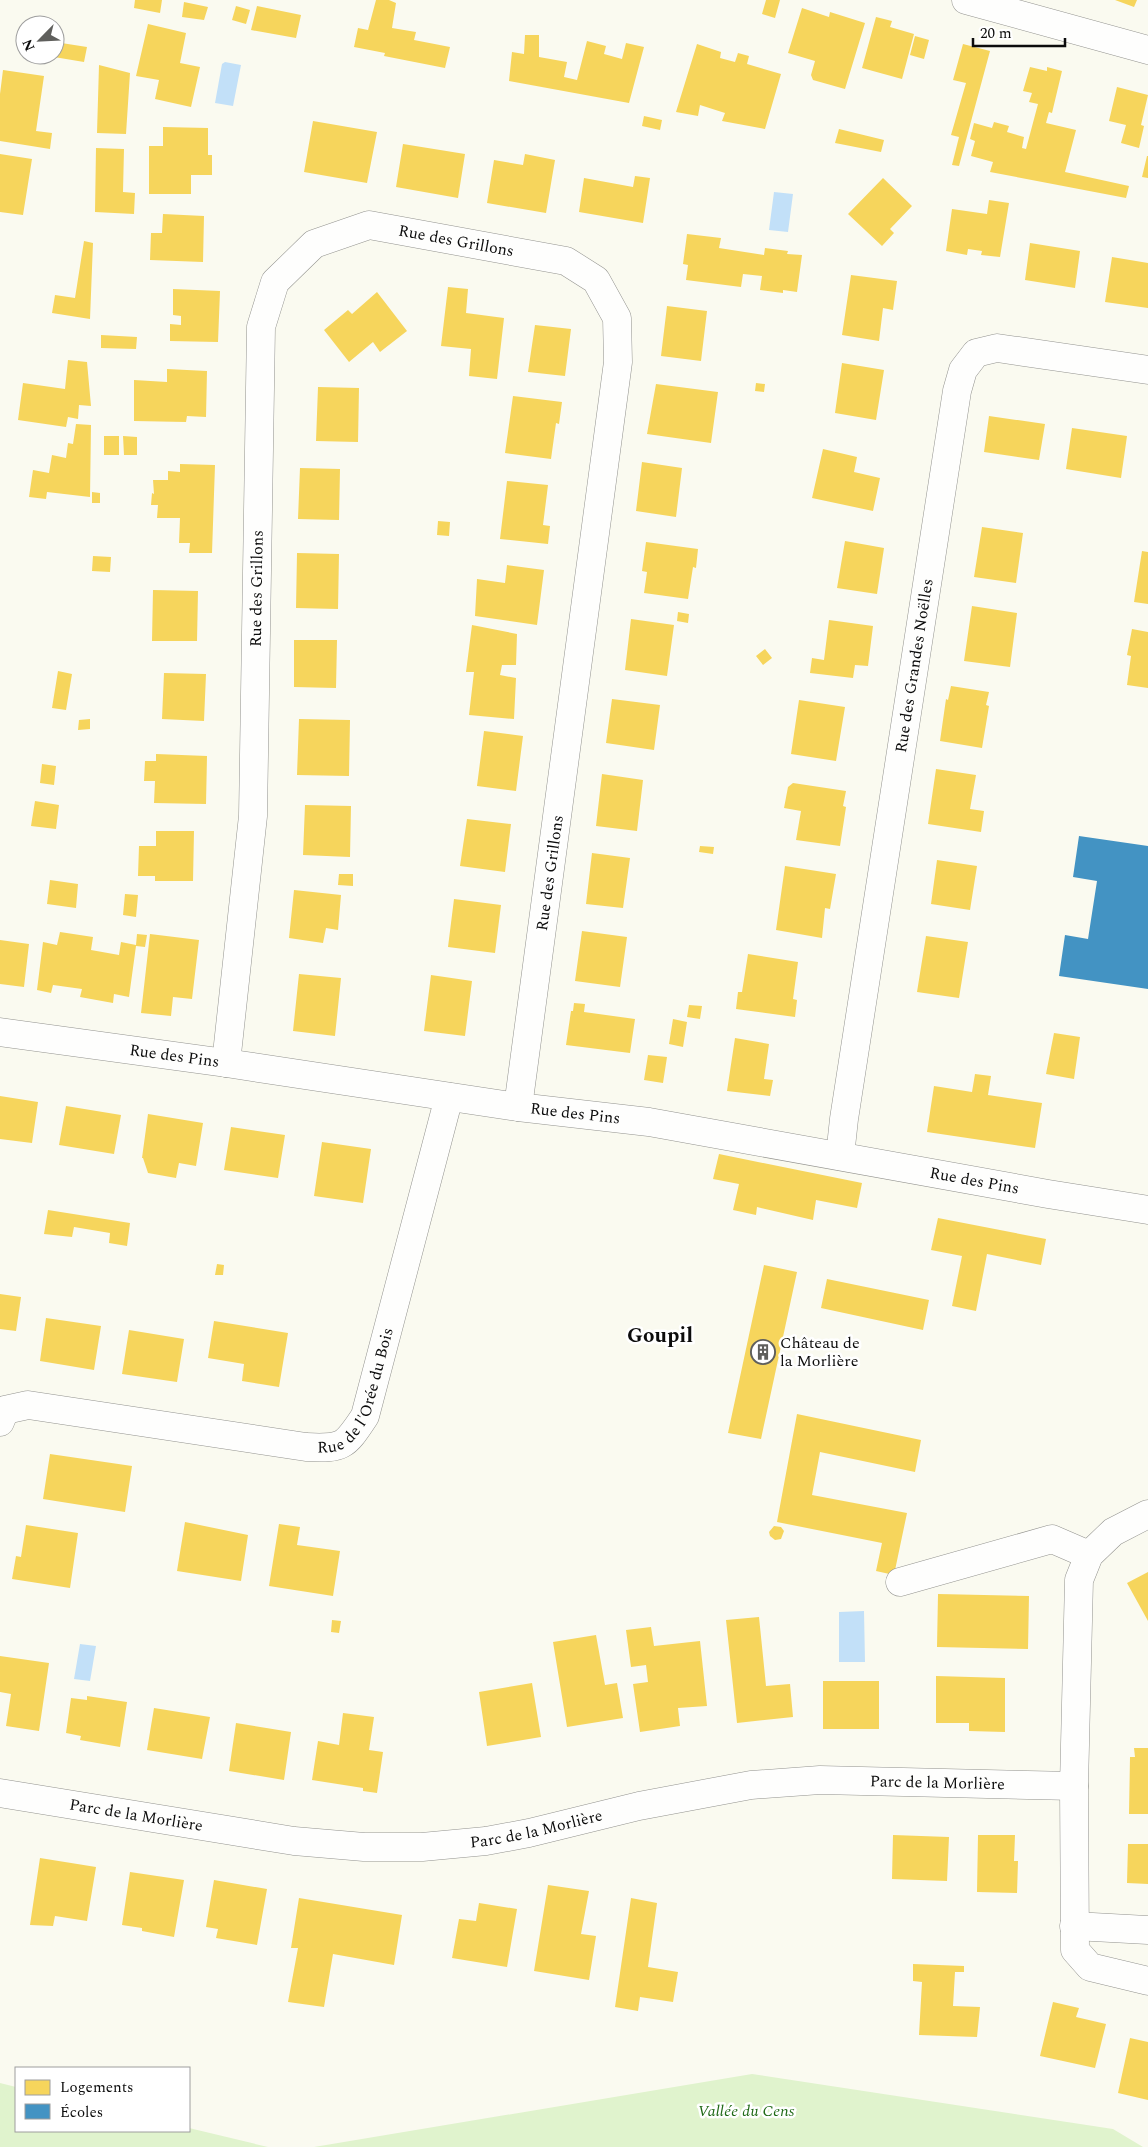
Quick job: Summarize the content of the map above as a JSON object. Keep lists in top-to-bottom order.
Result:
{
  "streets": {
    "street": [
      "Rue des Grillons",
      "Rue des Grandes Noëlles",
      "Rue des Pins",
      "Rue de l'Orée du Bois",
      "Parc de la Morlière"
    ]
  },
  "crossings": [
    ["Rue des Grillons", "Rue des Pins"],
    ["Rue des Grandes Noëlles", "Rue des Pins"],
    ["Rue des Pins", "Rue de l'Orée du Bois"]
  ],
  "districts": ["Goupil"],
  "parks": ["Vallée du Cens"],
  "places": {
    "building": ["Château de la Morlière"]
  },
  "legend": ["Logements", "Écoles"],
  "scale_bar": "20 m",
  "north": "bottom left"
}
